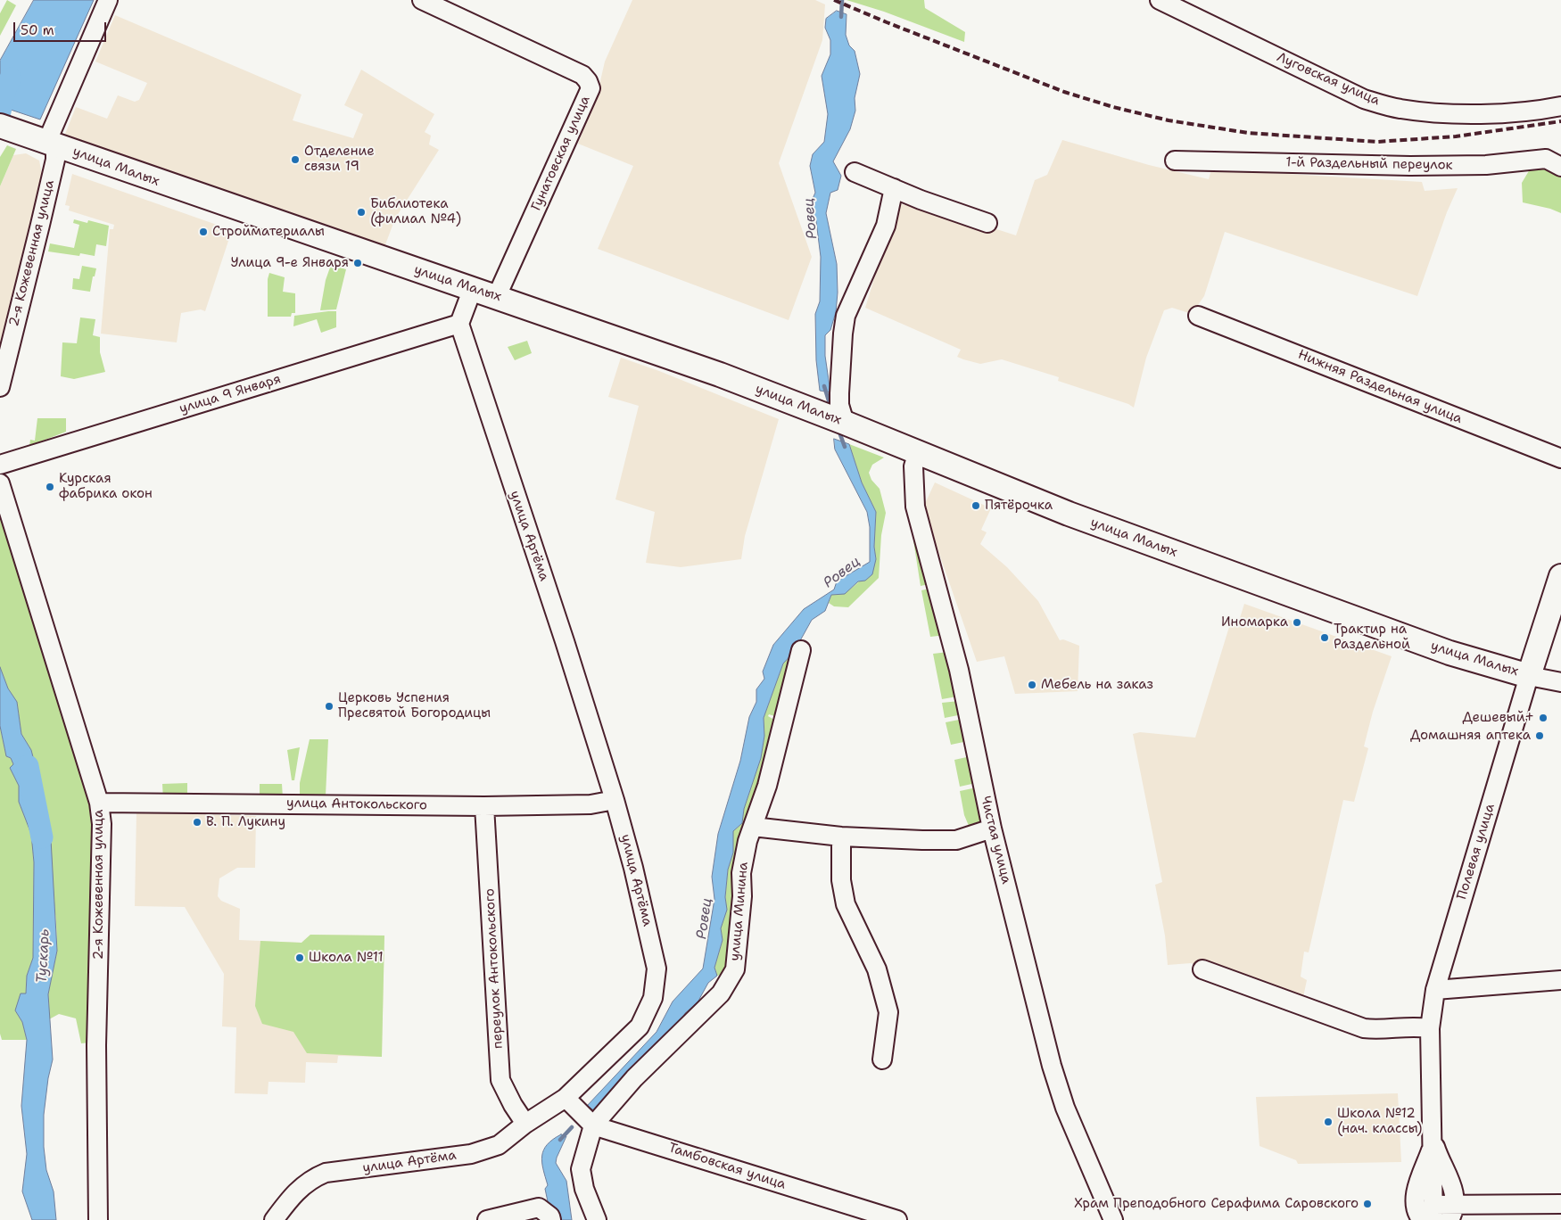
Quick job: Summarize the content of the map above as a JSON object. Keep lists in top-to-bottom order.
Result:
{
  "streets": {
    "main road": ["улица Малых"],
    "street": [
      "Луговская улица",
      "Гунатовская улица",
      "1-й Раздельный переулок",
      "2-я Кожевенная улица",
      "Нижняя Раздельная улица",
      "улица 9 Января",
      "улица Артёма",
      "улица Антокольского",
      "Чистая улица",
      "Полевая улица",
      "улица Минина",
      "переулок Антокольского",
      "Тамбовская улица"
    ]
  },
  "crossings": [
    ["Гунатовская улица", "улица Малых"],
    ["улица Малых", "2-я Кожевенная улица"],
    ["улица Малых", "Чистая улица"],
    ["улица Малых", "Полевая улица"],
    ["2-я Кожевенная улица", "улица Антокольского"],
    ["улица 9 Января", "улица Артёма"],
    ["улица Артёма", "улица Антокольского"],
    ["улица Артёма", "переулок Антокольского"],
    ["улица Артёма", "Тамбовская улица"],
    ["улица Антокольского", "переулок Антокольского"],
    ["улица Минина", "Тамбовская улица"]
  ],
  "water": ["Ровец", "Тускарь"],
  "places": [
    "Отделение связи 19",
    "Библиотека (филиал №4)",
    "Стройматериалы",
    "Улица 9-е Января",
    "Курская фабрика окон",
    "Пятёрочка",
    "Иномарка",
    "Трактир на Раздельной",
    "Мебель на заказ",
    "Церковь Успения Пресвятой Богородицы",
    "Дешевый+",
    "Домашняя аптека",
    "В. П. Лукину",
    "Школа №11",
    "Школа №12 (нач. классы)",
    "Храм Преподобного Серафима Саровского"
  ],
  "scale_bar": "50 m"
}
